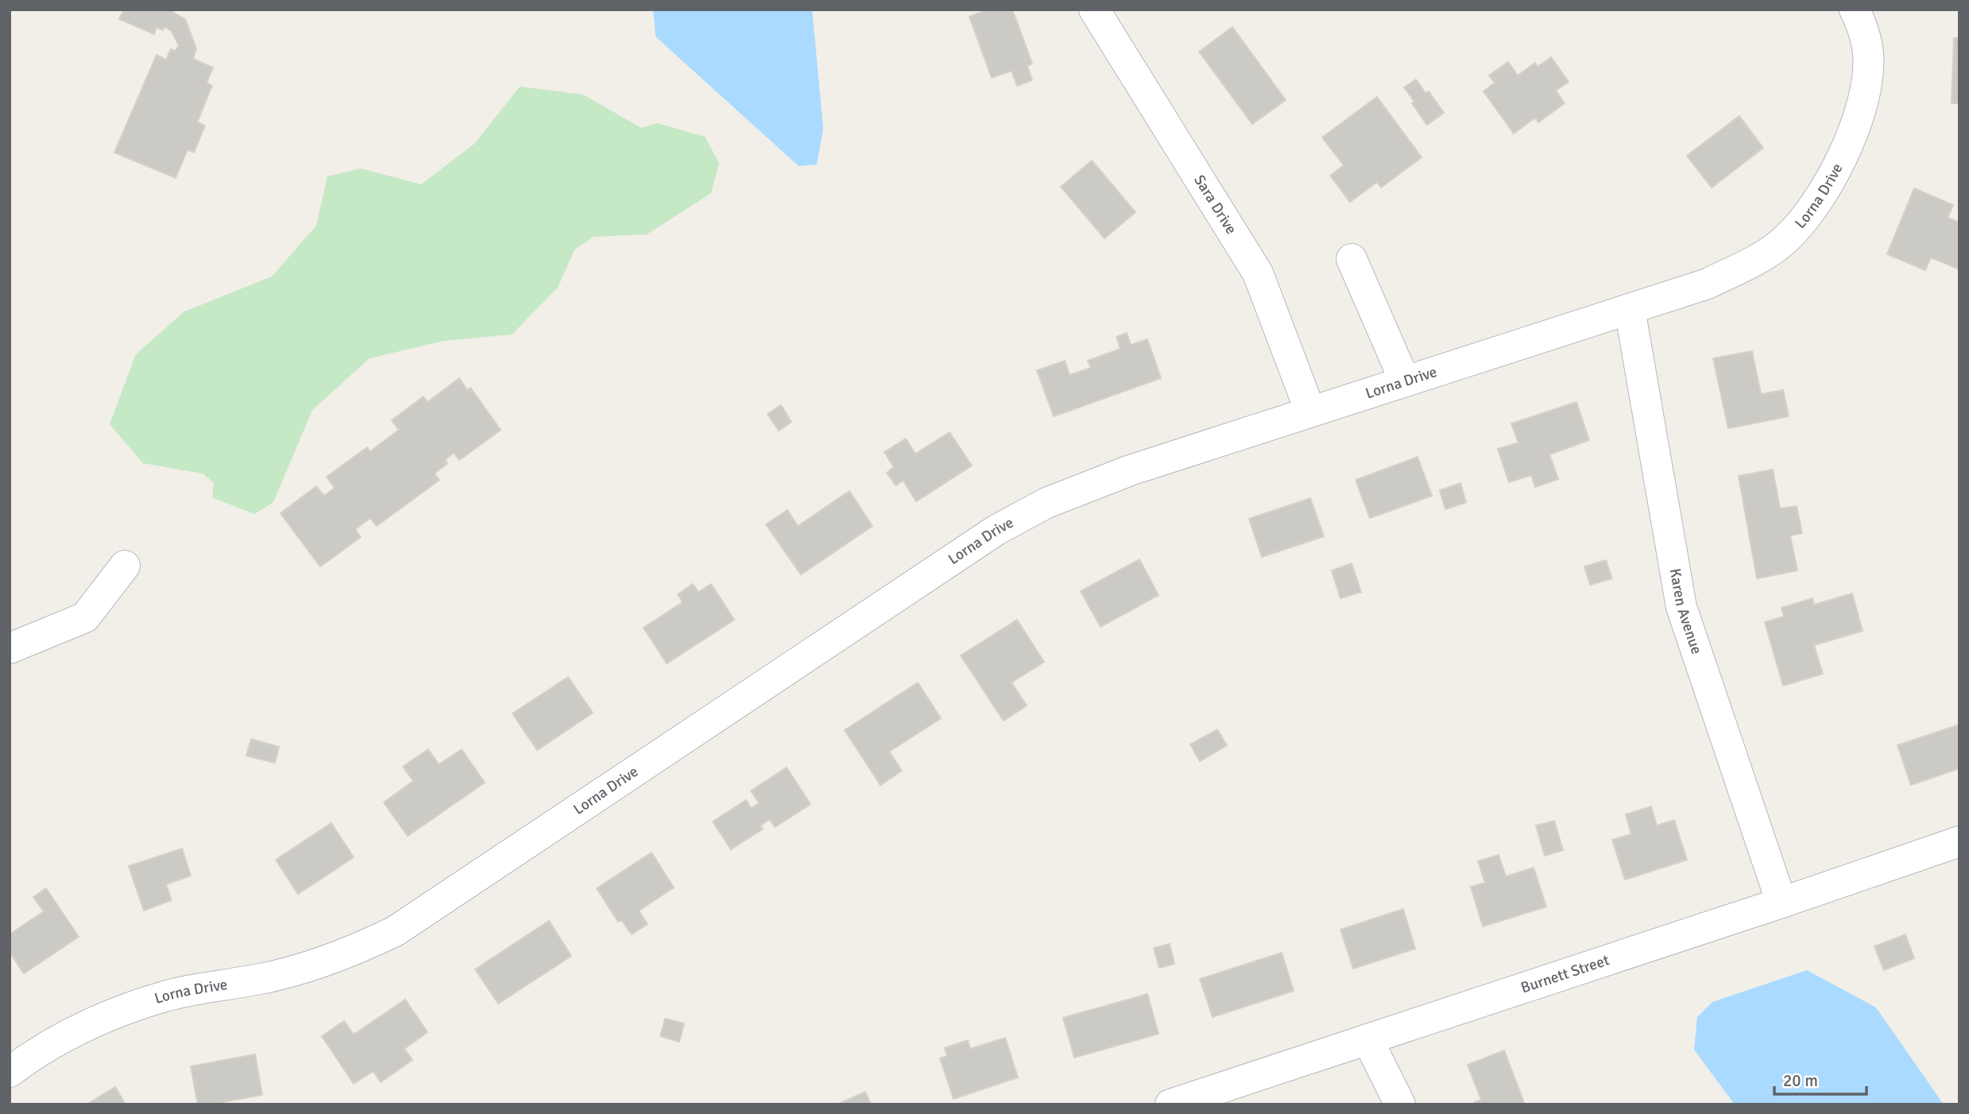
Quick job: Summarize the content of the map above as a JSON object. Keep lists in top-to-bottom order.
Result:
{
  "streets": {
    "street": [
      "Lorna Drive",
      "Sara Drive",
      "Karen Avenue",
      "Burnett Street"
    ]
  },
  "crossings": [
    ["Lorna Drive", "Sara Drive"],
    ["Lorna Drive", "Karen Avenue"],
    ["Karen Avenue", "Burnett Street"]
  ],
  "scale_bar": "20 m"
}
